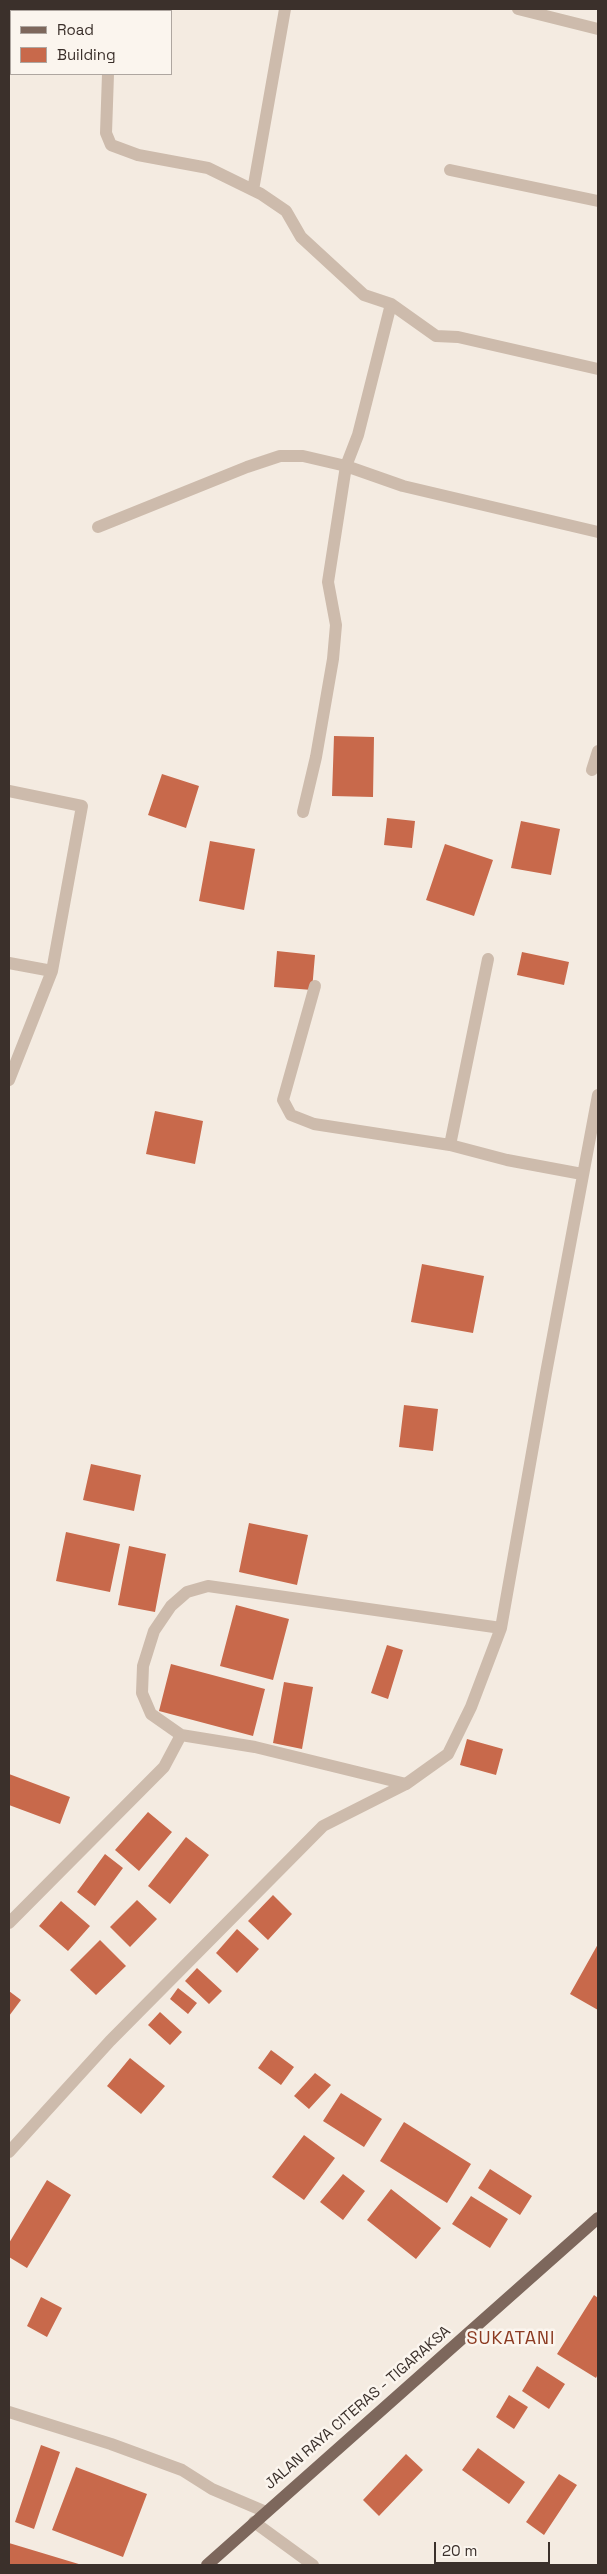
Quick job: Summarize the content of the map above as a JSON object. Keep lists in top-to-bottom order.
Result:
{
  "streets": {
    "main road": ["JALAN RAYA CITERAS - TIGARAKSA"]
  },
  "districts": ["SUKATANI"],
  "legend": ["Road", "Building"],
  "scale_bar": "20 m"
}
